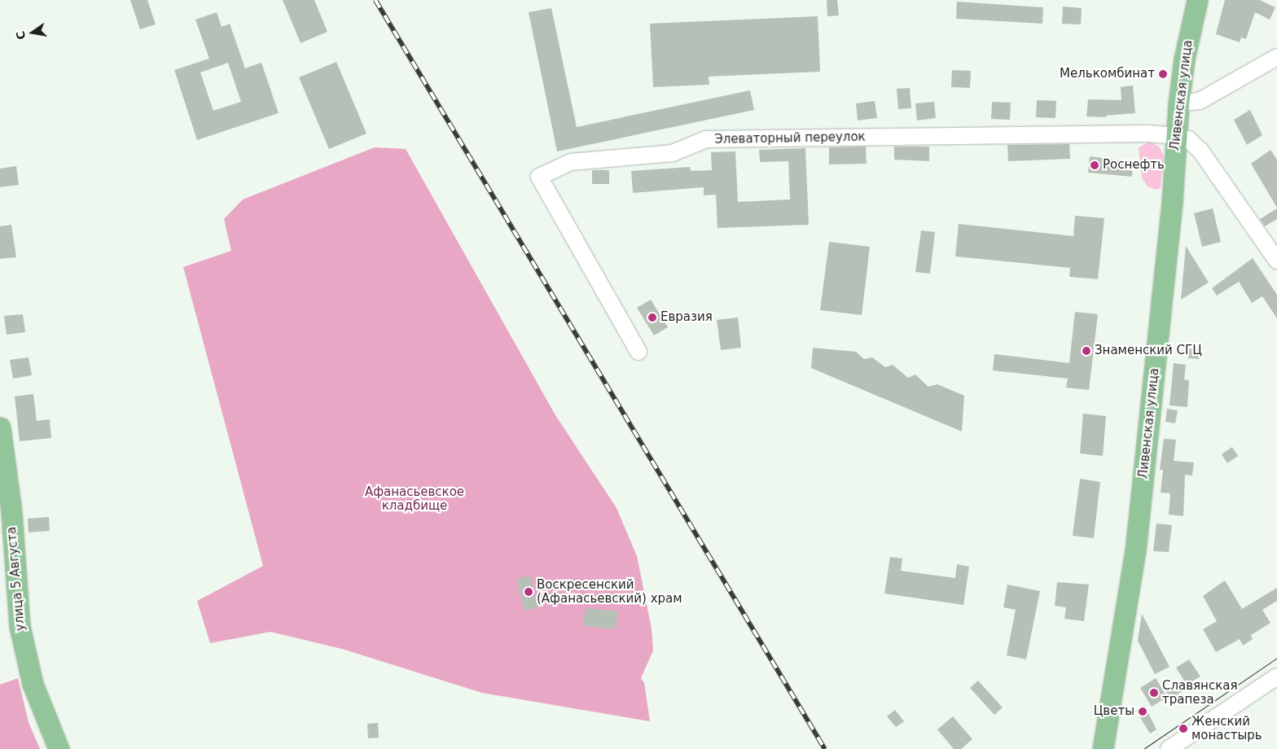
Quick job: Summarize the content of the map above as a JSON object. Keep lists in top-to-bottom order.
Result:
{
  "streets": {
    "main road": ["Ливенская улица", "улица 5 Августа"],
    "street": ["Элеваторный переулок"]
  },
  "crossings": [
    ["Ливенская улица", "Элеваторный переулок"]
  ],
  "parks": ["Афанасьевское кладбище"],
  "places": [
    "Мелькомбинат",
    "Роснефть",
    "Евразия",
    "Знаменский СГЦ",
    "Воскресенский (Афанасьевский) храм",
    "Славянская трапеза",
    "Цветы",
    "Женский монастырь"
  ],
  "north": "left"
}
